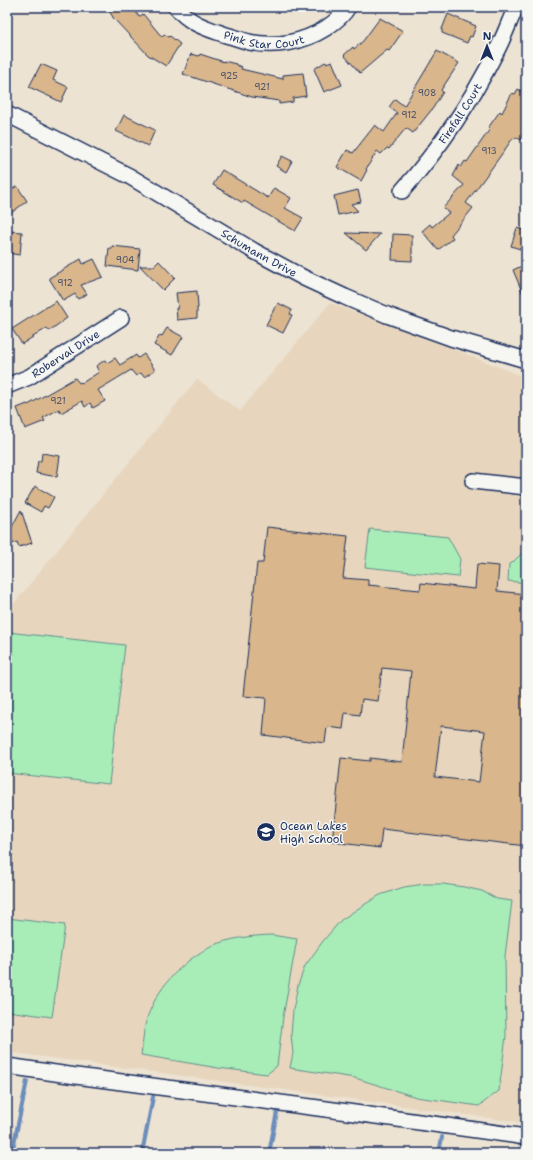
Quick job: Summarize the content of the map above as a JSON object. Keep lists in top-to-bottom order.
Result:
{
  "streets": {
    "street": [
      "Pink Star Court",
      "Firefall Court",
      "Schumann Drive",
      "Roberval Drive"
    ]
  },
  "places": {
    "school or university": ["Ocean Lakes High School"]
  },
  "house_numbers": [
    "925",
    "921",
    "908",
    "912",
    "913",
    "904",
    "912",
    "921"
  ],
  "north": "top"
}
